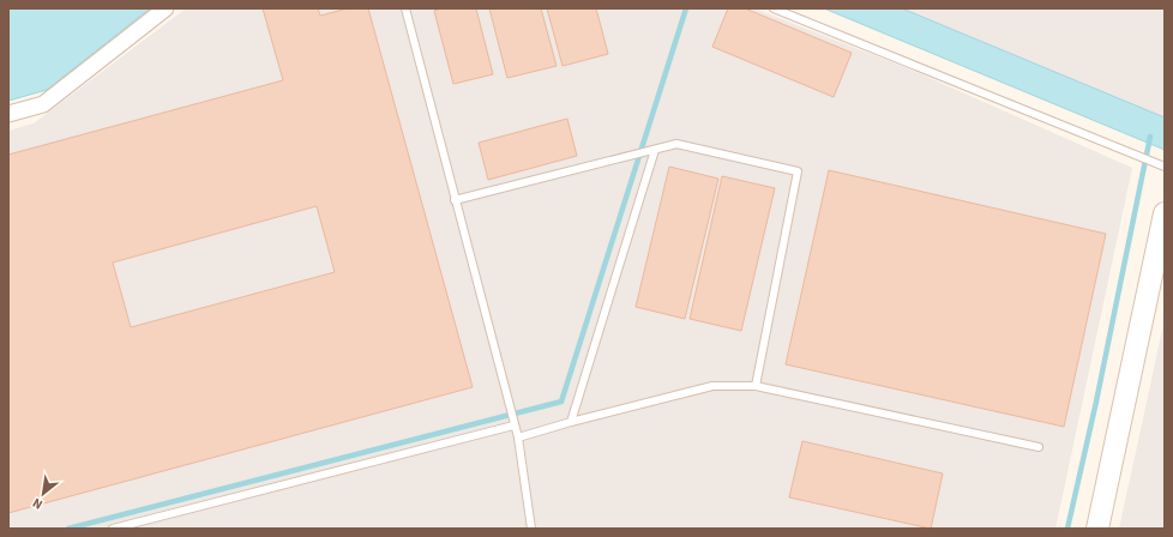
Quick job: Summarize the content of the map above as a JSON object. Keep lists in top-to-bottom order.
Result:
{
  "north": "bottom left"
}
